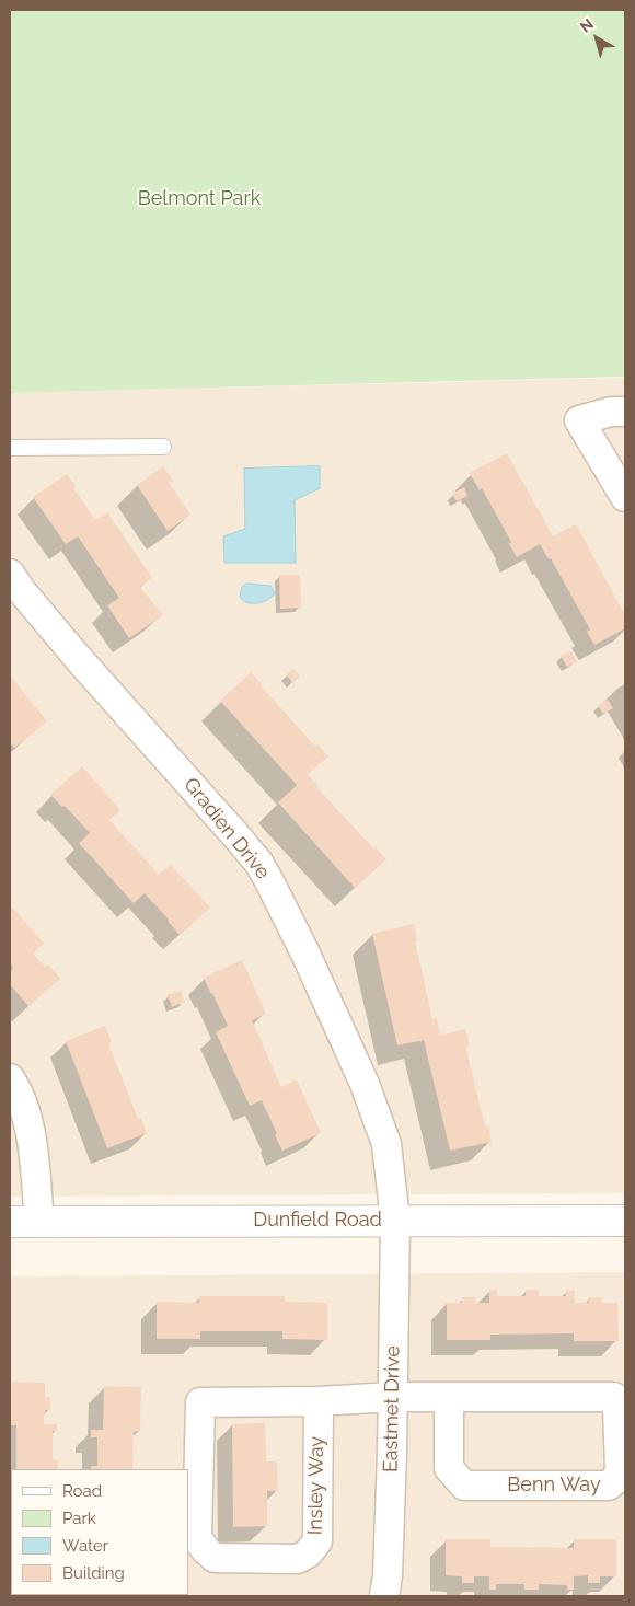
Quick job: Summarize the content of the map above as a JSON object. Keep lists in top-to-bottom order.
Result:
{
  "streets": {
    "street": [
      "Gradien Drive",
      "Dunfield Road",
      "Eastmet Drive",
      "Insley Way",
      "Benn Way"
    ]
  },
  "crossings": [
    ["Gradien Drive", "Dunfield Road"],
    ["Gradien Drive", "Eastmet Drive"],
    ["Dunfield Road", "Eastmet Drive"],
    ["Eastmet Drive", "Insley Way"],
    ["Eastmet Drive", "Benn Way"],
    ["Insley Way", "Benn Way"]
  ],
  "parks": ["Belmont Park"],
  "legend": [
    "Road",
    "Park",
    "Water",
    "Building"
  ],
  "north": "top left"
}
